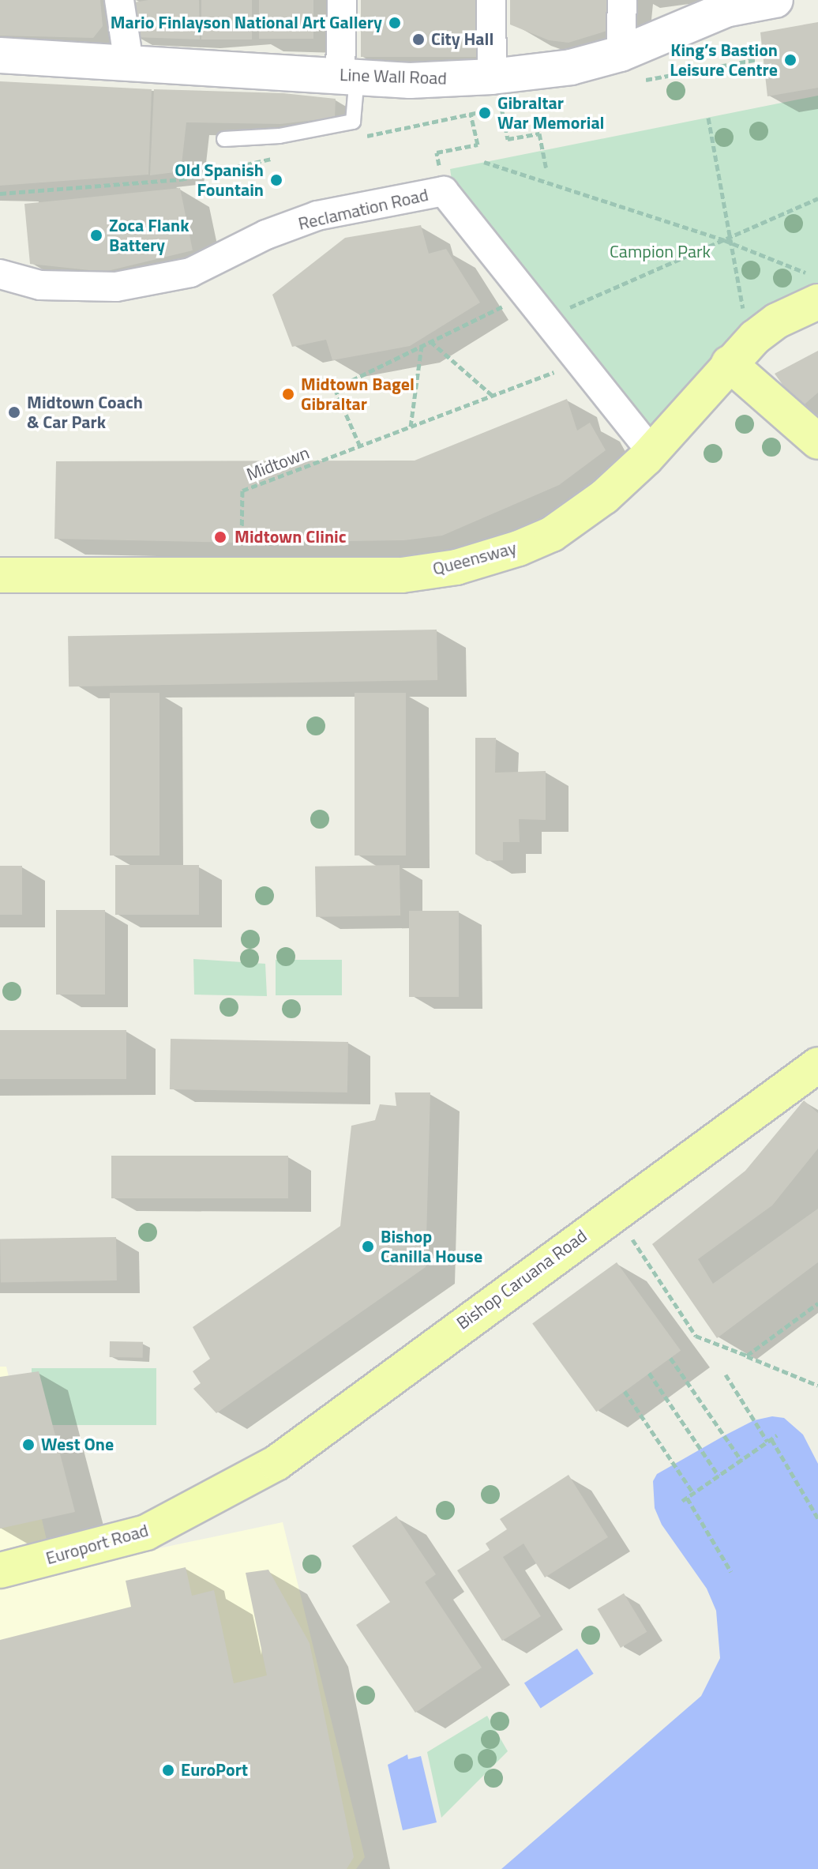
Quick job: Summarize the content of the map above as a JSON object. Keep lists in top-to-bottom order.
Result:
{
  "streets": {
    "main road": ["Queensway", "Bishop Caruana Road", "Europort Road"],
    "street": ["Line Wall Road", "Reclamation Road"],
    "path": ["Midtown"]
  },
  "crossings": [
    ["Reclamation Road", "Midtown"],
    ["Reclamation Road", "Queensway"],
    ["Bishop Caruana Road", "Europort Road"]
  ],
  "parks": ["Campion Park"],
  "places": [
    "Mario Finlayson National Art Gallery",
    "City Hall",
    "King’s Bastion Leisure Centre",
    "Gibraltar War Memorial",
    "Old Spanish Fountain",
    "Zoca Flank Battery",
    "Midtown Bagel Gibraltar",
    "Midtown Coach & Car Park",
    "Midtown Clinic",
    "Bishop Canilla House",
    "West One",
    "EuroPort"
  ]
}
